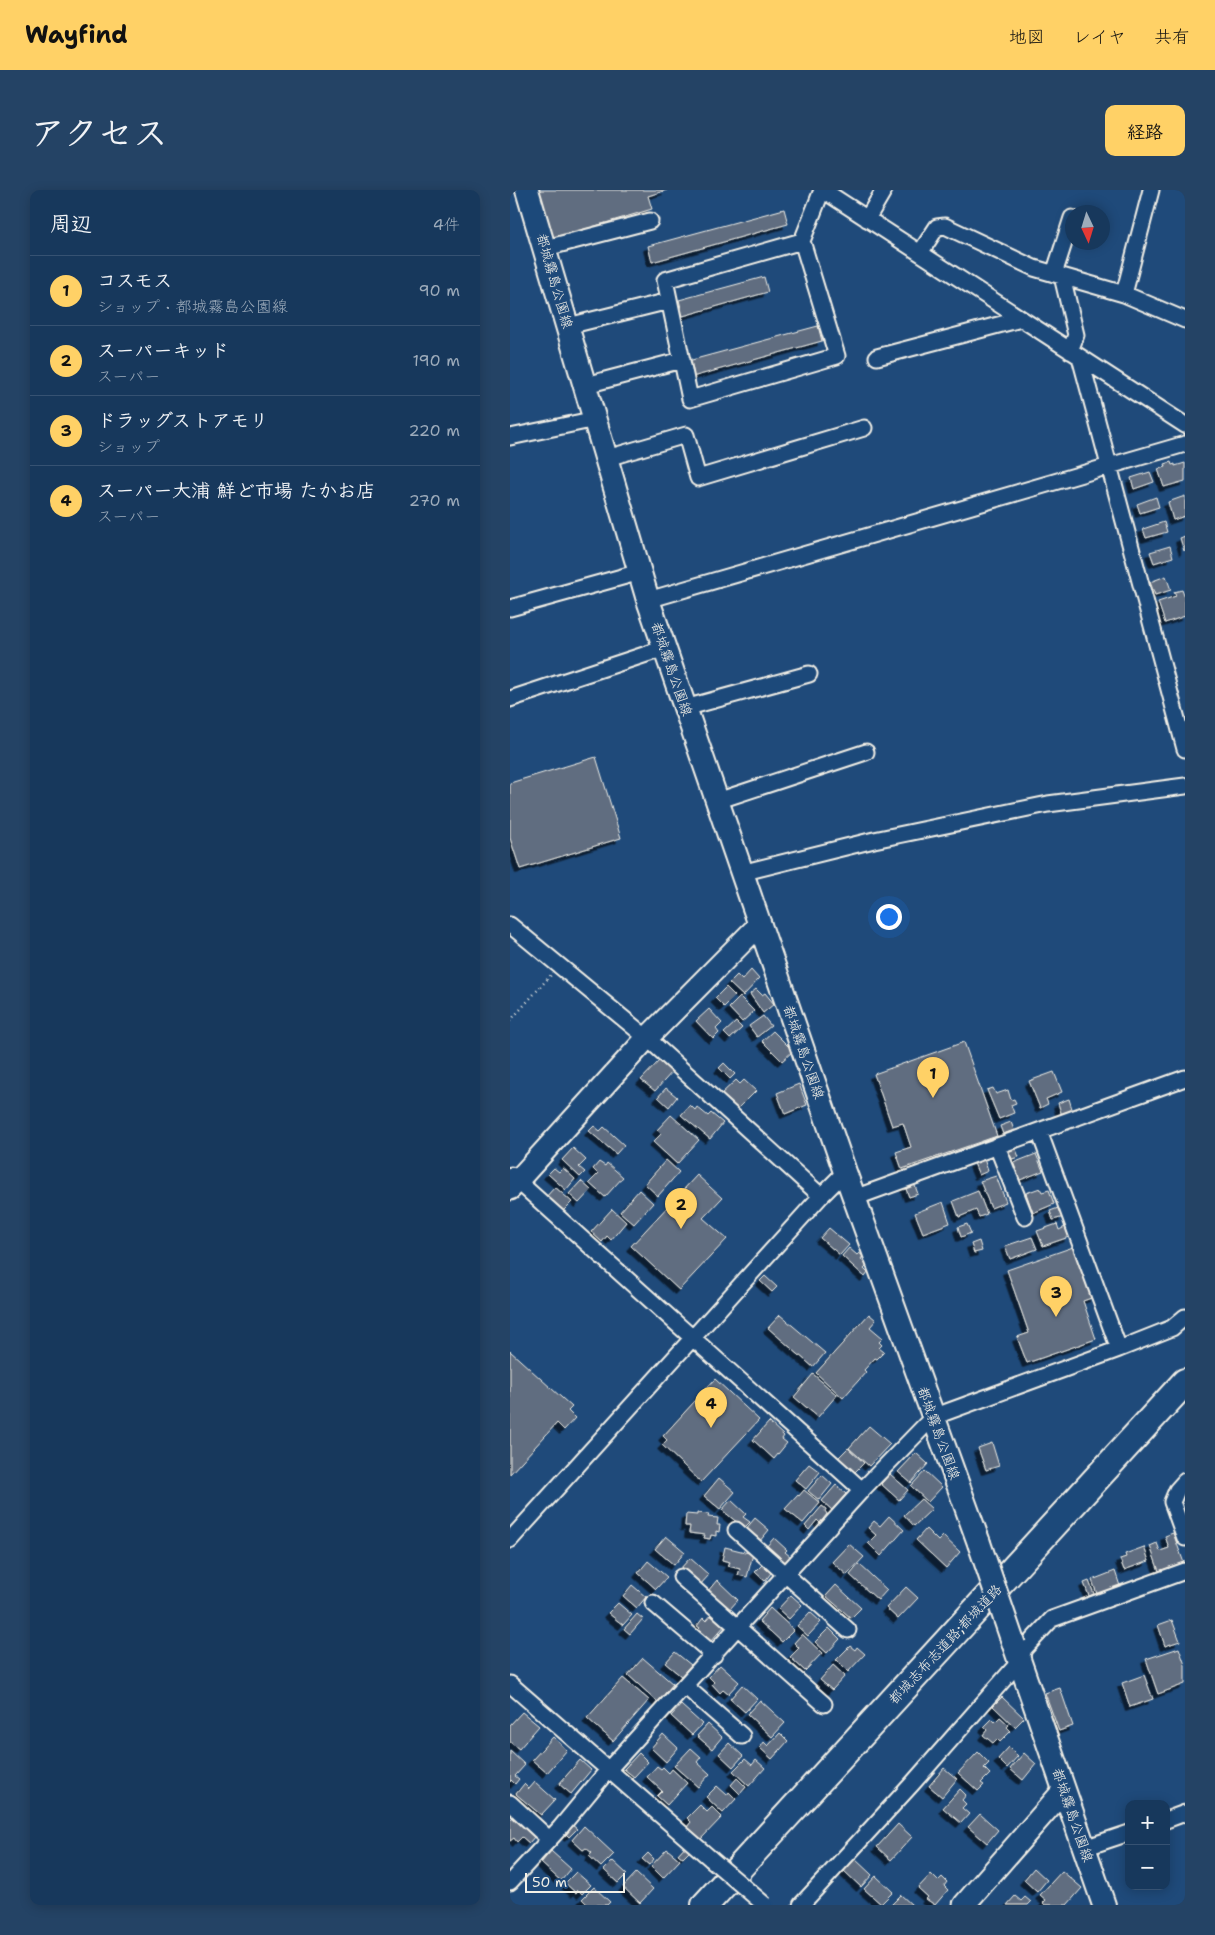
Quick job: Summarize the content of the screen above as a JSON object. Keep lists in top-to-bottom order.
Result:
{
  "streets": {
    "highway": ["都城志布志道路;都城道路"],
    "main road": ["都城霧島公園線"]
  },
  "scale_bar": "50 m",
  "north": "bottom",
  "page": {
    "header": "Wayfind",
    "nav": ["地図", "レイヤ", "共有"],
    "title": "アクセス",
    "buttons": "経路",
    "heading": ["周辺", "4件"],
    "list": [
      {
        "mark": "1",
        "name": "コスモス",
        "note": "ショップ · 都城霧島公園線",
        "value": "90 m"
      },
      {
        "mark": "2",
        "name": "スーパーキッド",
        "note": "スーパー",
        "value": "190 m"
      },
      {
        "mark": "3",
        "name": "ドラッグストアモリ",
        "note": "ショップ",
        "value": "220 m"
      },
      {
        "mark": "4",
        "name": "スーパー大浦 鮮ど市場 たかお店",
        "note": "スーパー",
        "value": "270 m"
      }
    ],
    "pins": [
      "1",
      "2",
      "3",
      "4"
    ],
    "map_buttons": ["+", "−"],
    "scale": "50 m"
  }
}
